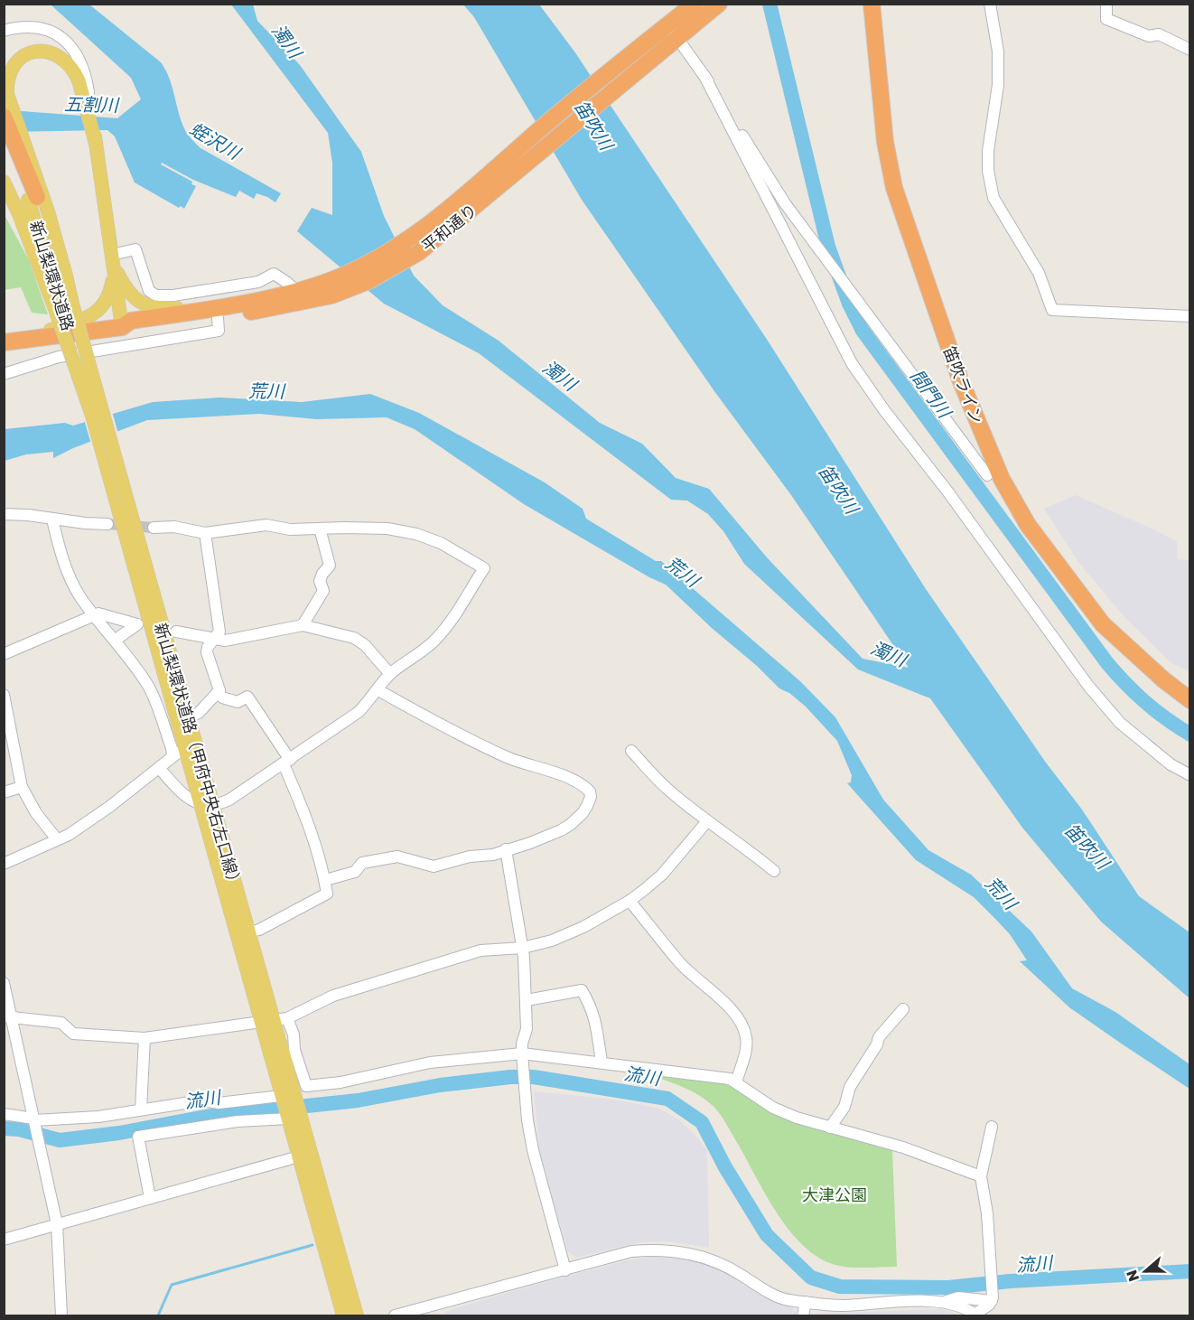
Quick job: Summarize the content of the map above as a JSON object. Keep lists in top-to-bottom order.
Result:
{
  "streets": {
    "highway": ["平和通り", "新山梨環状道路", "笛吹ライン"],
    "main road": ["新山梨環状道路（甲府中央右左口線）"]
  },
  "crossings": [
    ["新山梨環状道路", "新山梨環状道路（甲府中央右左口線）"]
  ],
  "water": [
    "濁川",
    "五割川",
    "笛吹川",
    "蛭沢川",
    "荒川",
    "間門川",
    "流川"
  ],
  "parks": ["大津公園"],
  "north": "left"
}
